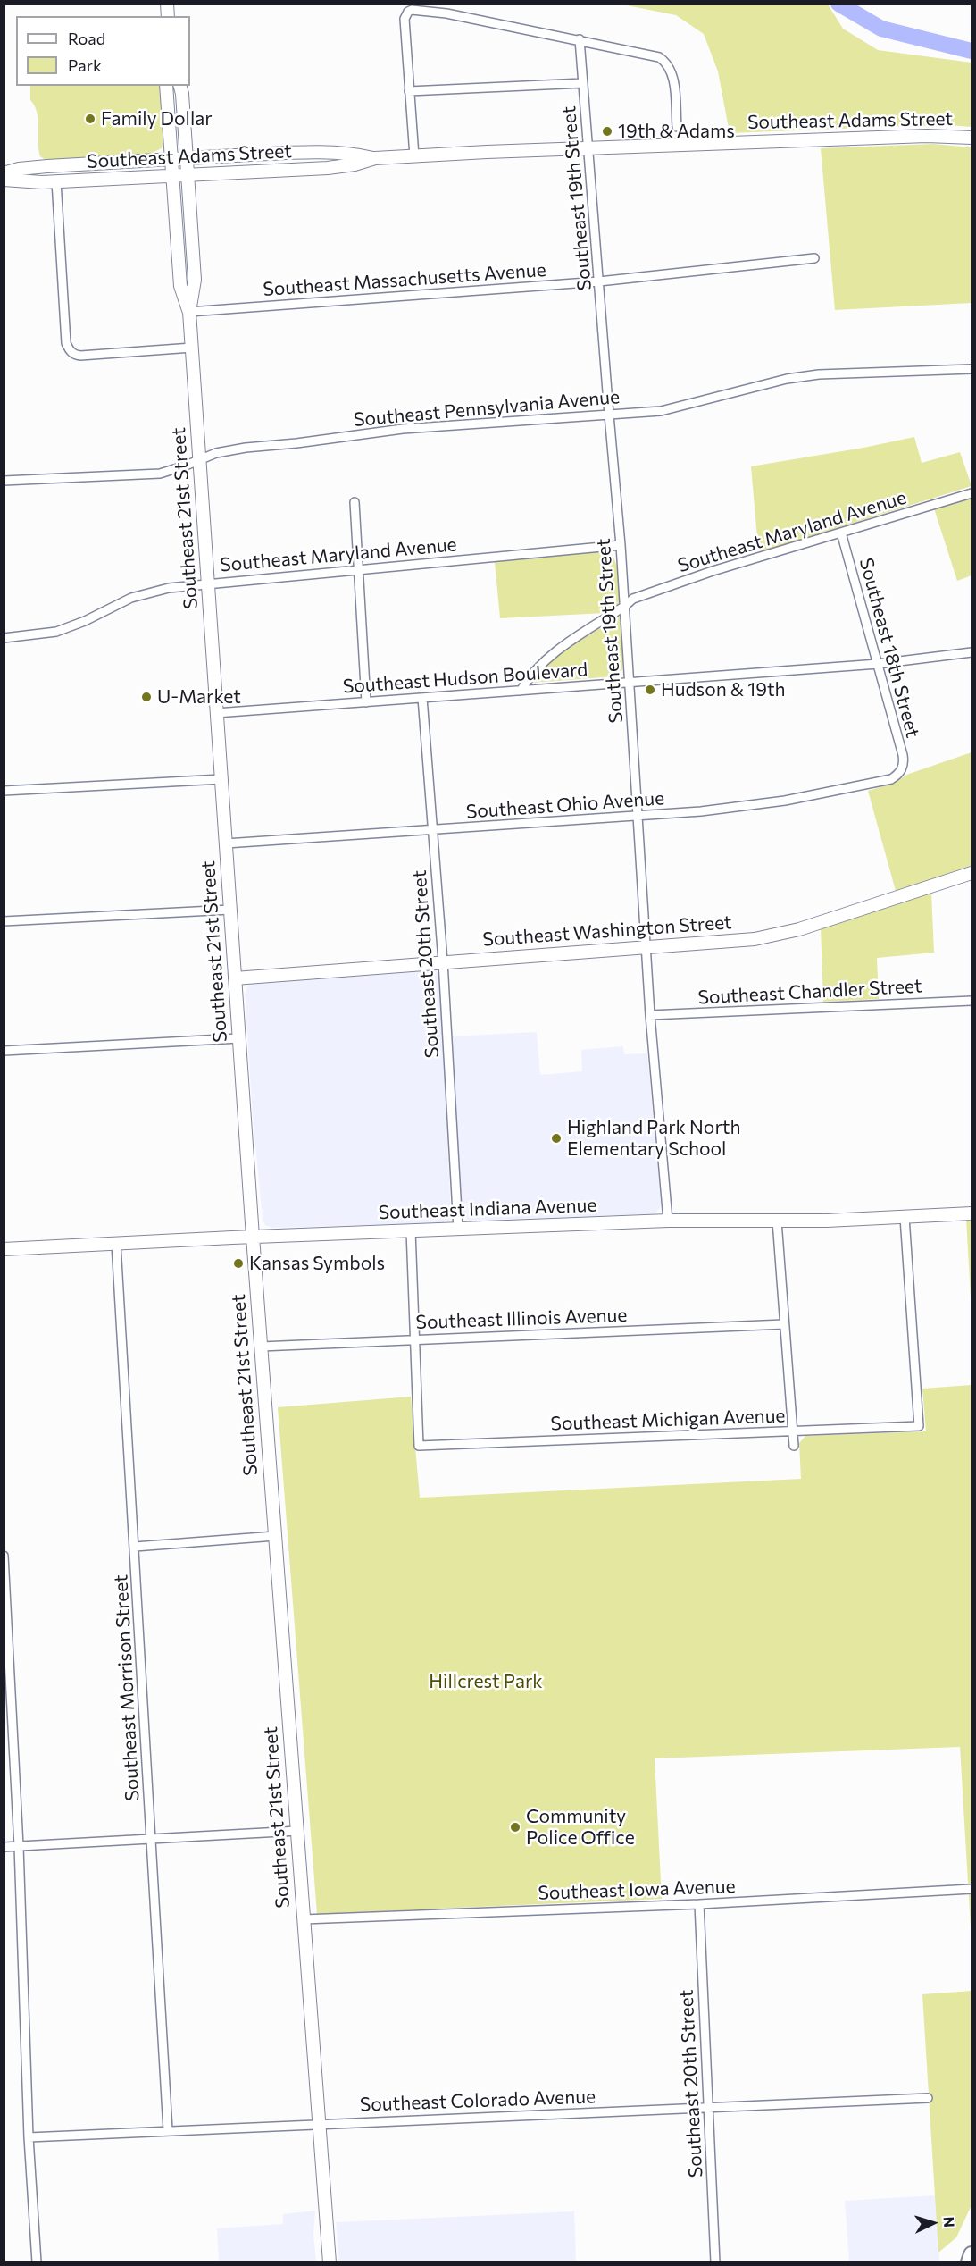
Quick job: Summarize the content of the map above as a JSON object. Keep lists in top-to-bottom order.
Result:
{
  "streets": {
    "main road": [
      "Southeast Adams Street",
      "Southeast 21st Street",
      "Southeast Washington Street",
      "Southeast Indiana Avenue"
    ],
    "street": [
      "Southeast 19th Street",
      "Southeast Massachusetts Avenue",
      "Southeast Pennsylvania Avenue",
      "Southeast Maryland Avenue",
      "Southeast 18th Street",
      "Southeast Hudson Boulevard",
      "Southeast Ohio Avenue",
      "Southeast 20th Street",
      "Southeast Chandler Street",
      "Southeast Illinois Avenue",
      "Southeast Michigan Avenue",
      "Southeast Morrison Street",
      "Southeast Iowa Avenue",
      "Southeast Colorado Avenue"
    ]
  },
  "crossings": [
    ["Southeast Adams Street", "Southeast 19th Street"],
    ["Southeast Adams Street", "Southeast 21st Street"],
    ["Southeast 19th Street", "Southeast Massachusetts Avenue"],
    ["Southeast 19th Street", "Southeast Pennsylvania Avenue"],
    ["Southeast 19th Street", "Southeast Maryland Avenue"],
    ["Southeast 19th Street", "Southeast Hudson Boulevard"],
    ["Southeast 19th Street", "Southeast Ohio Avenue"],
    ["Southeast 19th Street", "Southeast Washington Street"],
    ["Southeast 19th Street", "Southeast Chandler Street"],
    ["Southeast 19th Street", "Southeast Indiana Avenue"],
    ["Southeast Massachusetts Avenue", "Southeast 21st Street"],
    ["Southeast Pennsylvania Avenue", "Southeast 21st Street"],
    ["Southeast 21st Street", "Southeast Maryland Avenue"],
    ["Southeast 21st Street", "Southeast Hudson Boulevard"],
    ["Southeast 21st Street", "Southeast Ohio Avenue"],
    ["Southeast 21st Street", "Southeast Washington Street"],
    ["Southeast 21st Street", "Southeast Indiana Avenue"],
    ["Southeast 21st Street", "Southeast Illinois Avenue"],
    ["Southeast 21st Street", "Southeast Iowa Avenue"],
    ["Southeast 21st Street", "Southeast Colorado Avenue"],
    ["Southeast Maryland Avenue", "Southeast 18th Street"],
    ["Southeast Maryland Avenue", "Southeast Hudson Boulevard"],
    ["Southeast 18th Street", "Southeast Hudson Boulevard"],
    ["Southeast 18th Street", "Southeast Ohio Avenue"],
    ["Southeast Hudson Boulevard", "Southeast 20th Street"],
    ["Southeast Ohio Avenue", "Southeast 20th Street"],
    ["Southeast Washington Street", "Southeast 20th Street"],
    ["Southeast 20th Street", "Southeast Indiana Avenue"],
    ["Southeast 20th Street", "Southeast Iowa Avenue"],
    ["Southeast 20th Street", "Southeast Colorado Avenue"],
    ["Southeast Indiana Avenue", "Southeast Michigan Avenue"],
    ["Southeast Indiana Avenue", "Southeast Morrison Street"],
    ["Southeast Illinois Avenue", "Southeast Michigan Avenue"],
    ["Southeast Morrison Street", "Southeast Colorado Avenue"]
  ],
  "parks": ["Hillcrest Park"],
  "places": [
    "Family Dollar",
    "19th & Adams",
    "Hudson & 19th",
    "U-Market",
    "Highland Park North Elementary School",
    "Kansas Symbols",
    "Community Police Office"
  ],
  "legend": ["Road", "Park"],
  "north": "right"
}
